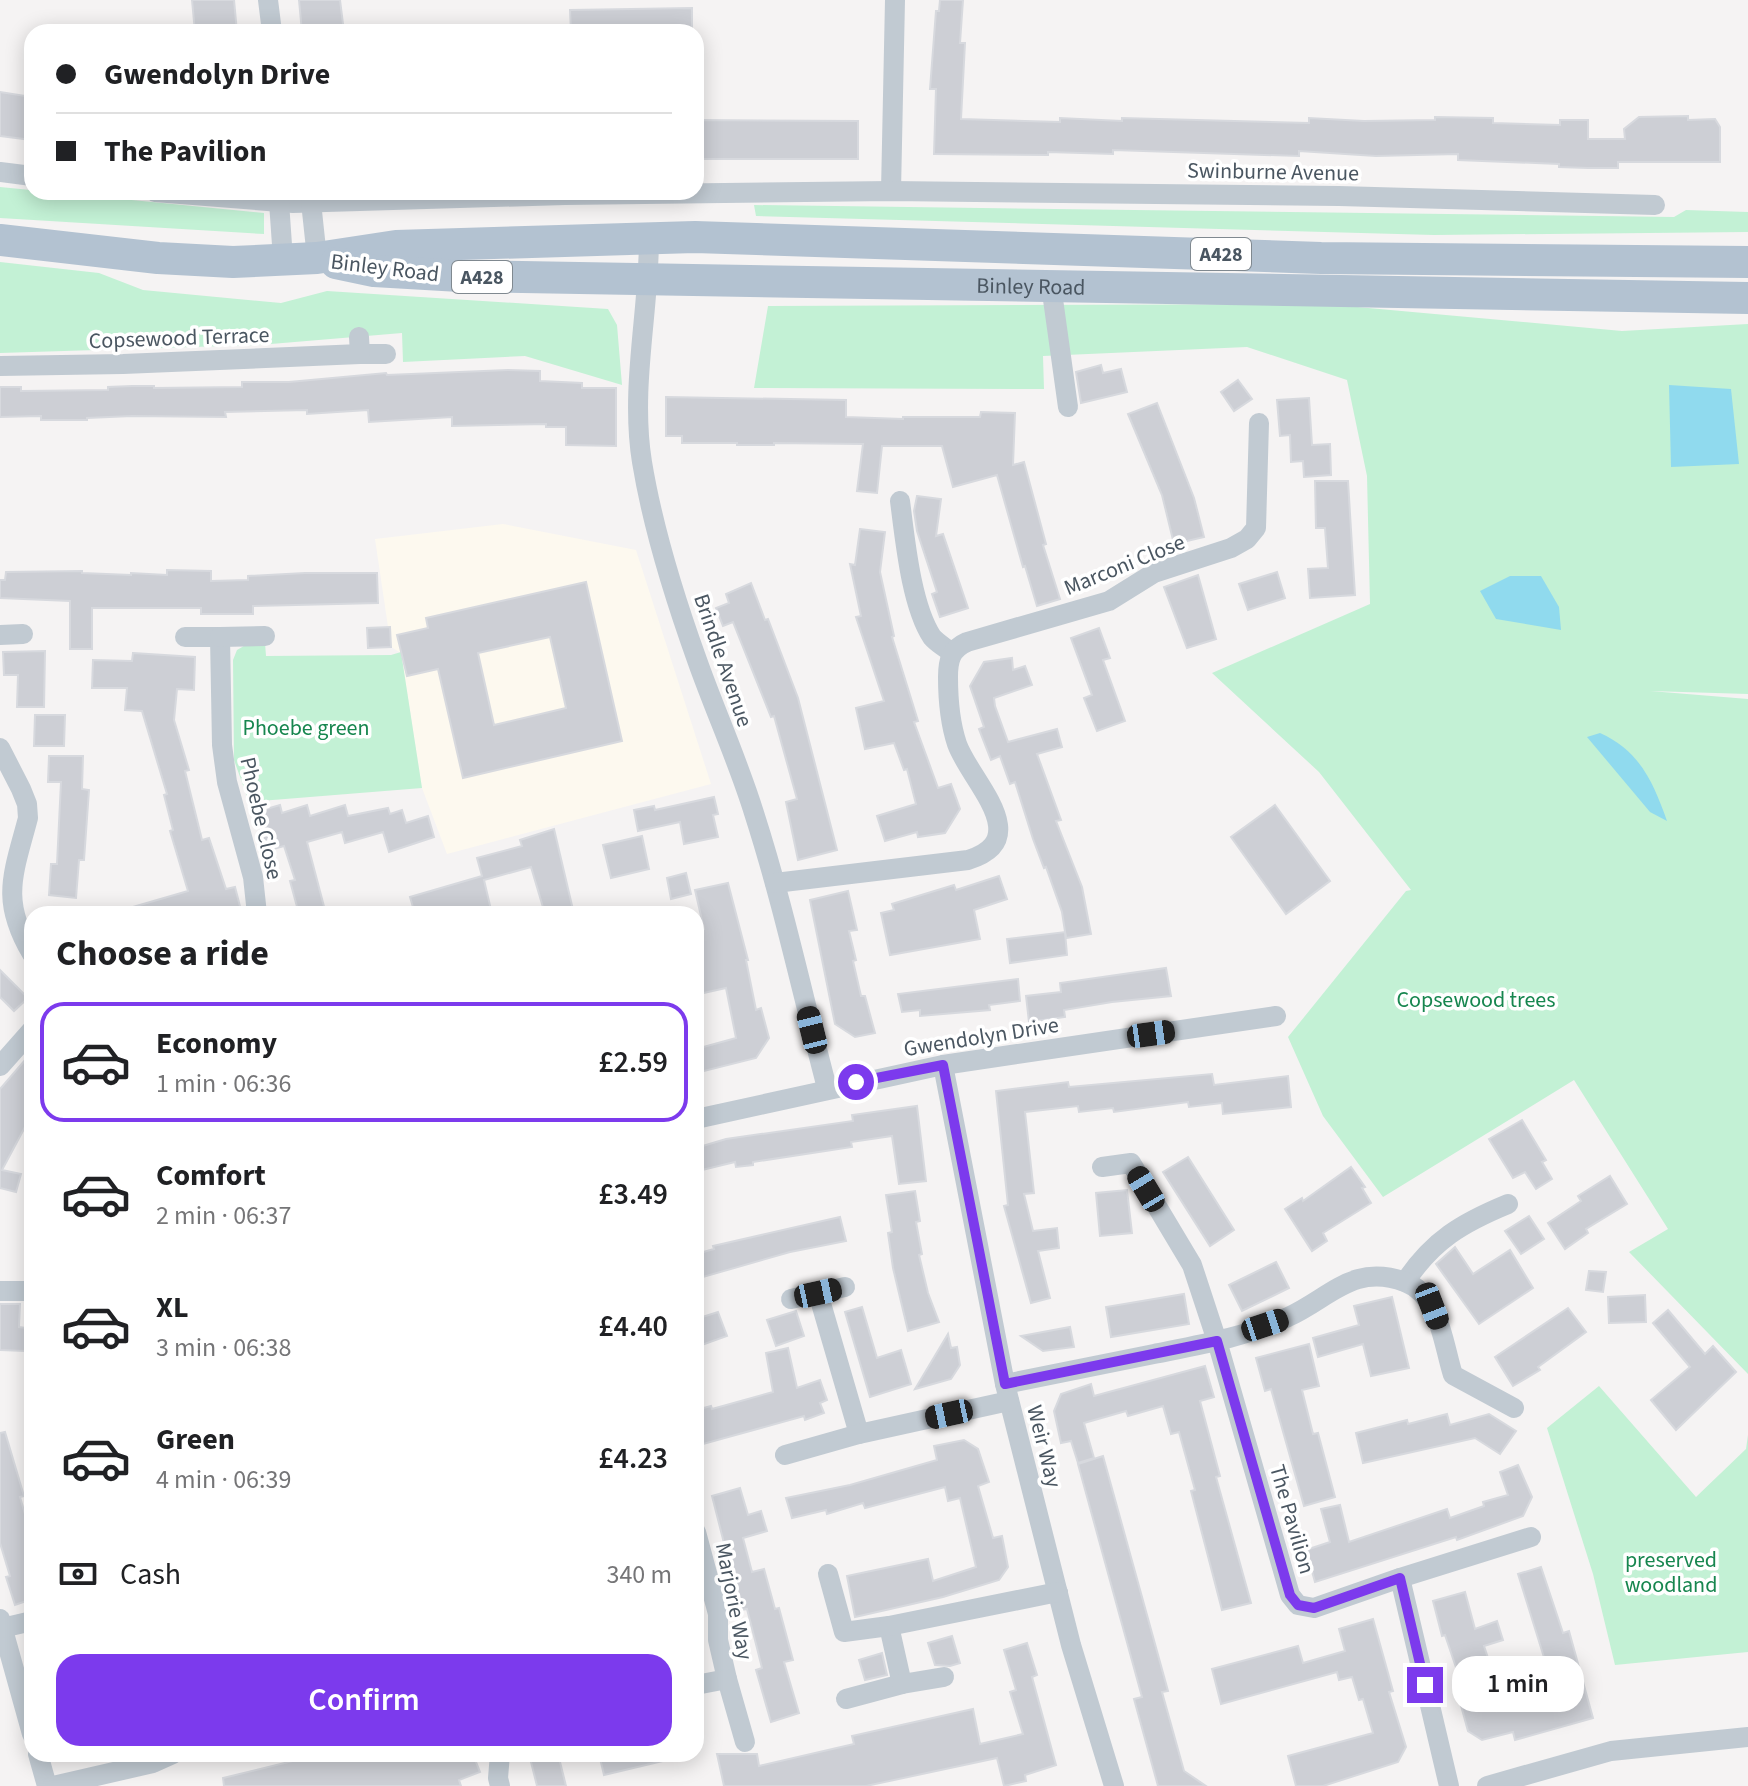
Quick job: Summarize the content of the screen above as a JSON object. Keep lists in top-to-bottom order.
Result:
{
  "streets": {
    "main road": ["A428", "Binley Road"],
    "street": [
      "Swinburne Avenue",
      "Copsewood Terrace",
      "Marconi Close",
      "Brindle Avenue",
      "Phoebe Close",
      "Gwendolyn Drive",
      "Weir Way",
      "The Pavilion",
      "Marjorie Way"
    ]
  },
  "crossings": [
    ["Binley Road", "Brindle Avenue"],
    ["Brindle Avenue", "Gwendolyn Drive"],
    ["Gwendolyn Drive", "Weir Way"]
  ],
  "parks": ["Phoebe green", "Copsewood trees", "preserved woodland"],
  "page": {
    "banner": ["Gwendolyn Drive", "The Pavilion"],
    "heading": "Choose a ride",
    "list": [
      {
        "name": "Economy",
        "note": "1 min · 06:36",
        "value": "£2.59"
      },
      {
        "name": "Comfort",
        "note": "2 min · 06:37",
        "value": "£3.49"
      },
      {
        "name": "XL",
        "note": "3 min · 06:38",
        "value": "£4.40"
      },
      {
        "name": "Green",
        "note": "4 min · 06:39",
        "value": "£4.23"
      }
    ],
    "pay": ["Cash", "340 m"],
    "buttons": "Confirm",
    "bubble": "1 min"
  }
}
